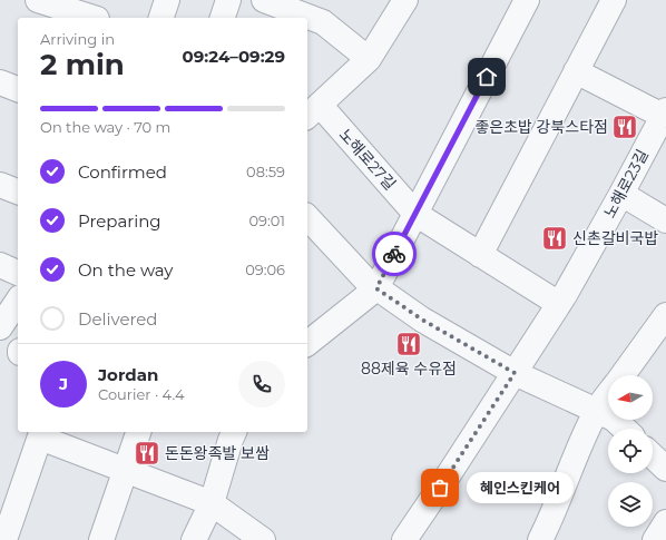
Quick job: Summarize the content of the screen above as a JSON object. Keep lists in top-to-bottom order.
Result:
{
  "streets": {
    "street": ["노해로27길", "노해로23길"]
  },
  "places": {
    "restaurant": [
      "좋은초밥 강북스타점",
      "신촌갈비국밥",
      "88제육 수유점",
      "돈돈왕족발 보쌈"
    ],
    "other": ["혜인스킨케어"]
  },
  "north": "left",
  "page": {
    "heading": ["2 min", "Arriving in", "09:24–09:29"],
    "panel": ["Jordan", "Courier · 4.4"],
    "bar": "On the way · 70 m",
    "list": [
      ["Confirmed", "08:59"],
      ["Preparing", "09:01"],
      ["On the way", "09:06"],
      "Delivered"
    ],
    "round": "J",
    "bubble": "혜인스킨케어"
  }
}
